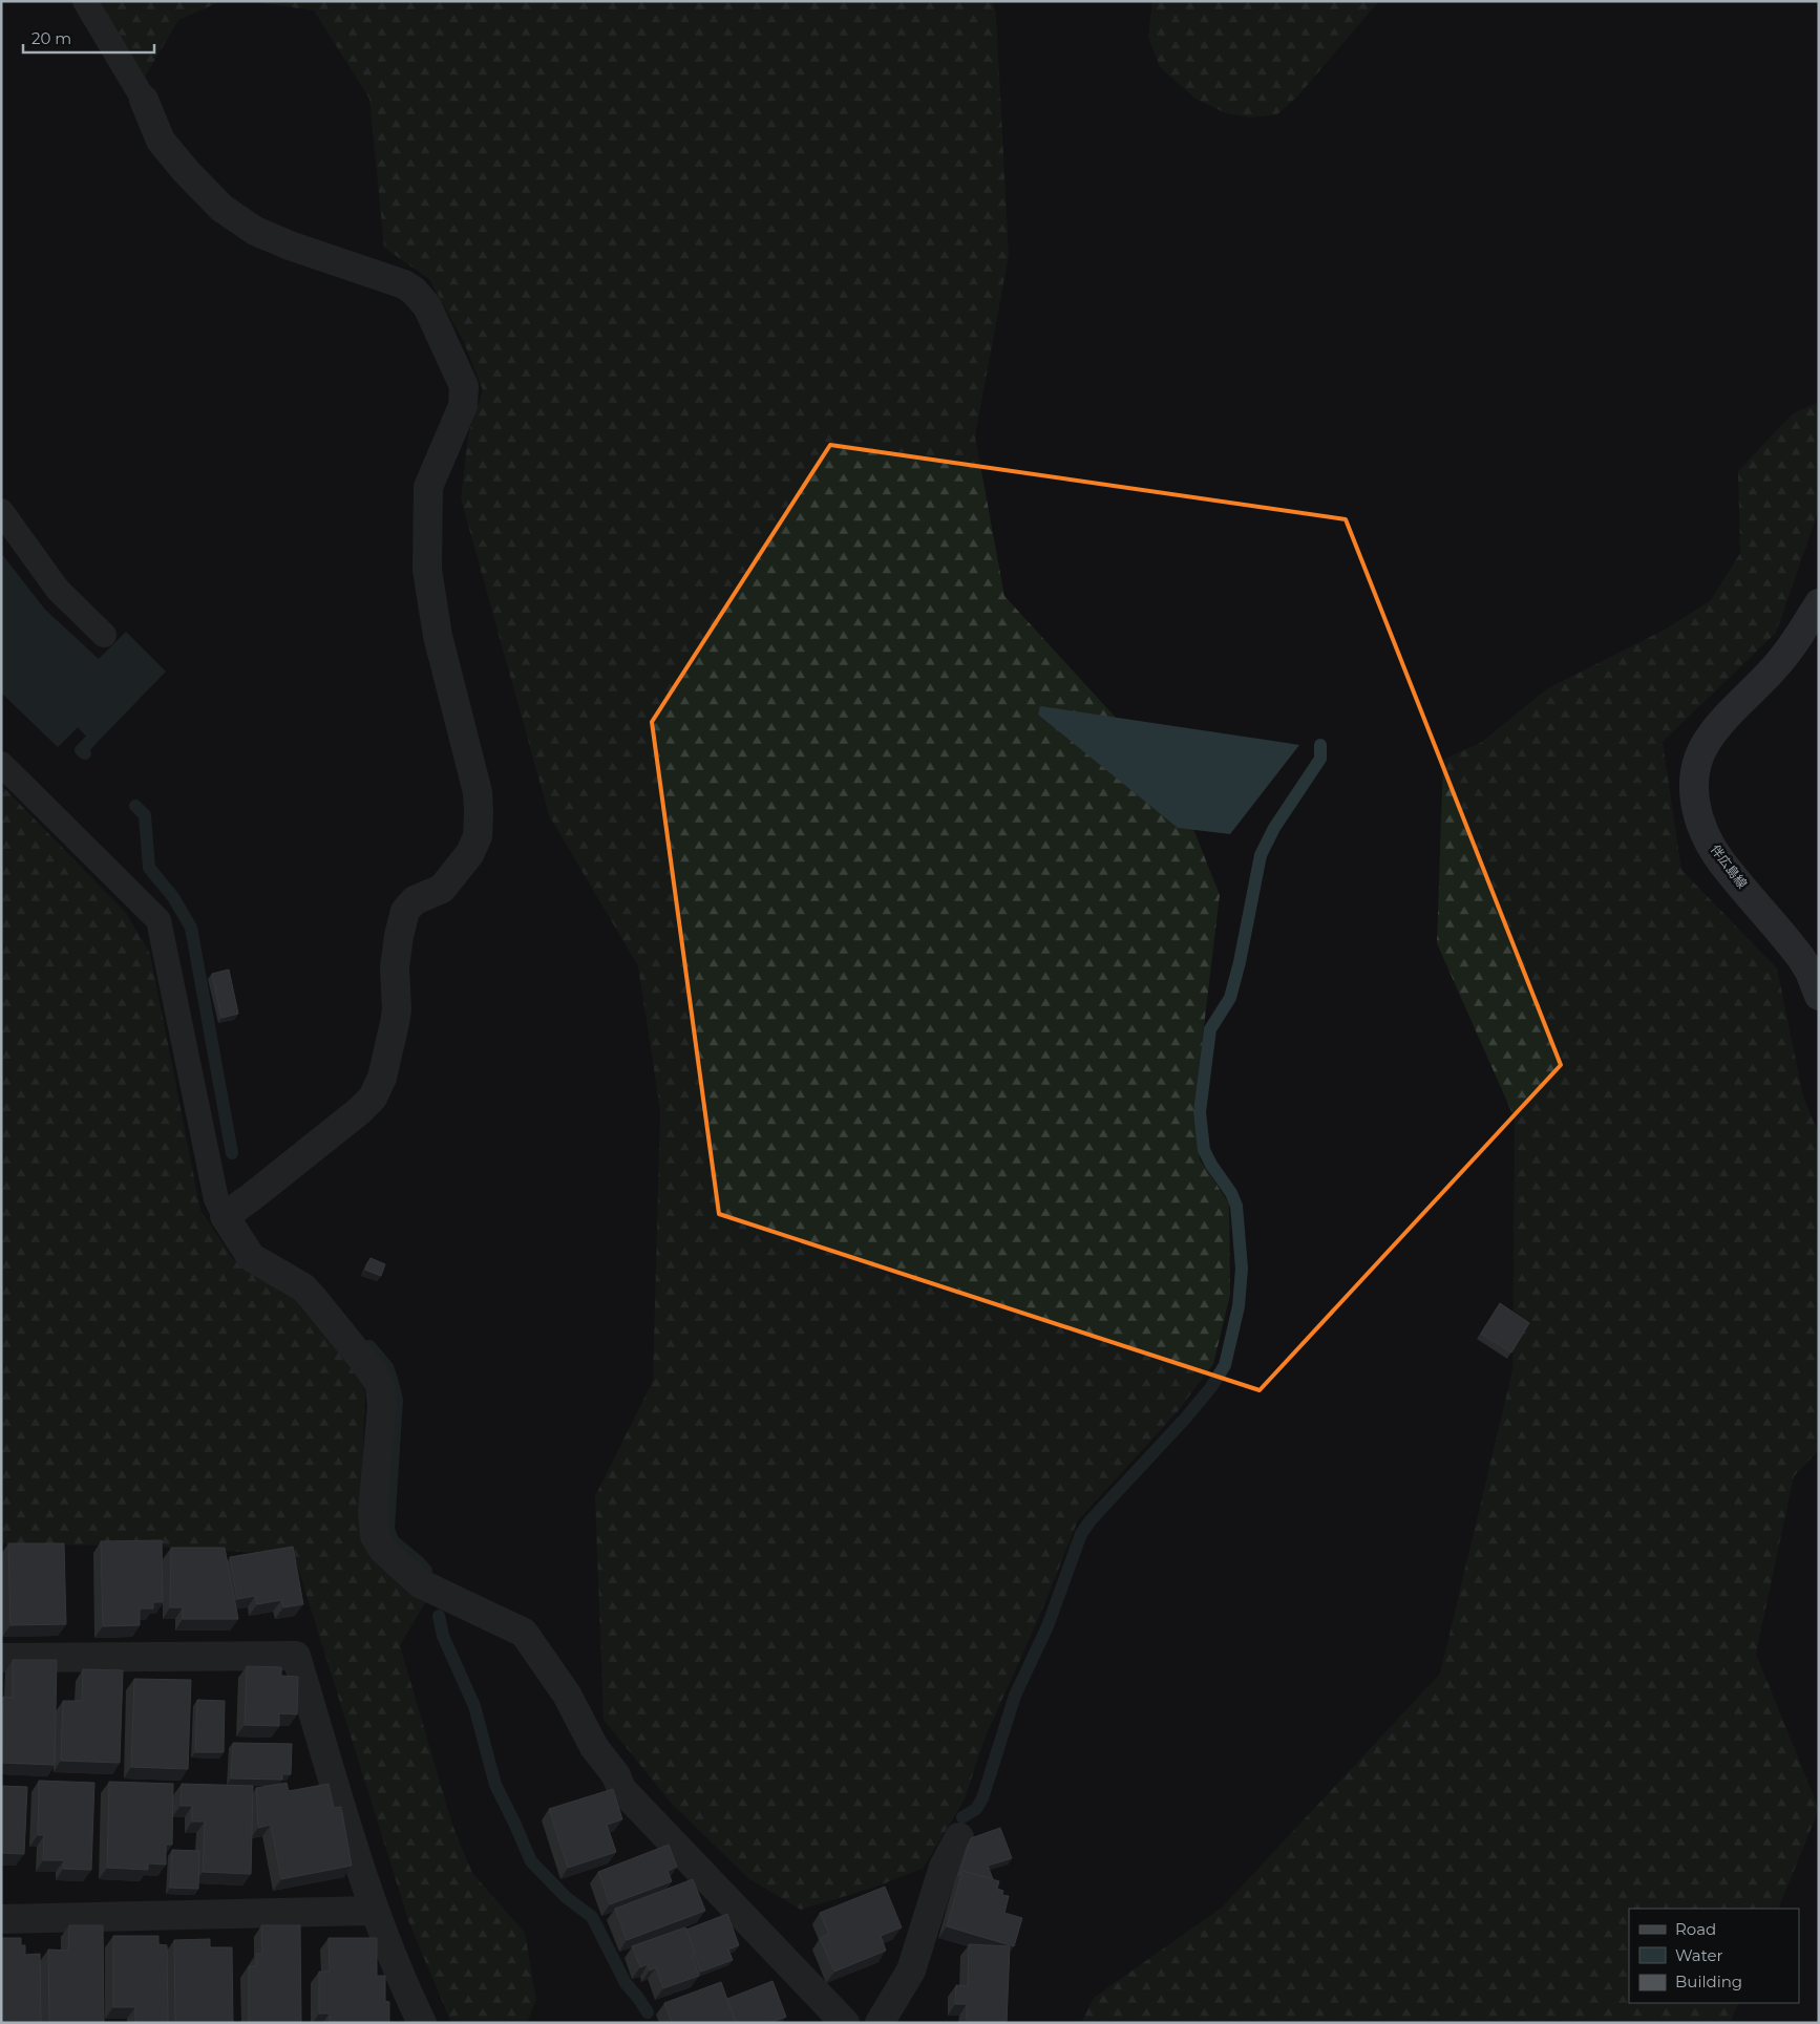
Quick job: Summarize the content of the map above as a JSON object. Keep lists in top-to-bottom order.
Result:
{
  "streets": {
    "main road": ["伴広島線"]
  },
  "legend": ["Road", "Water", "Building"],
  "scale_bar": "20 m"
}
